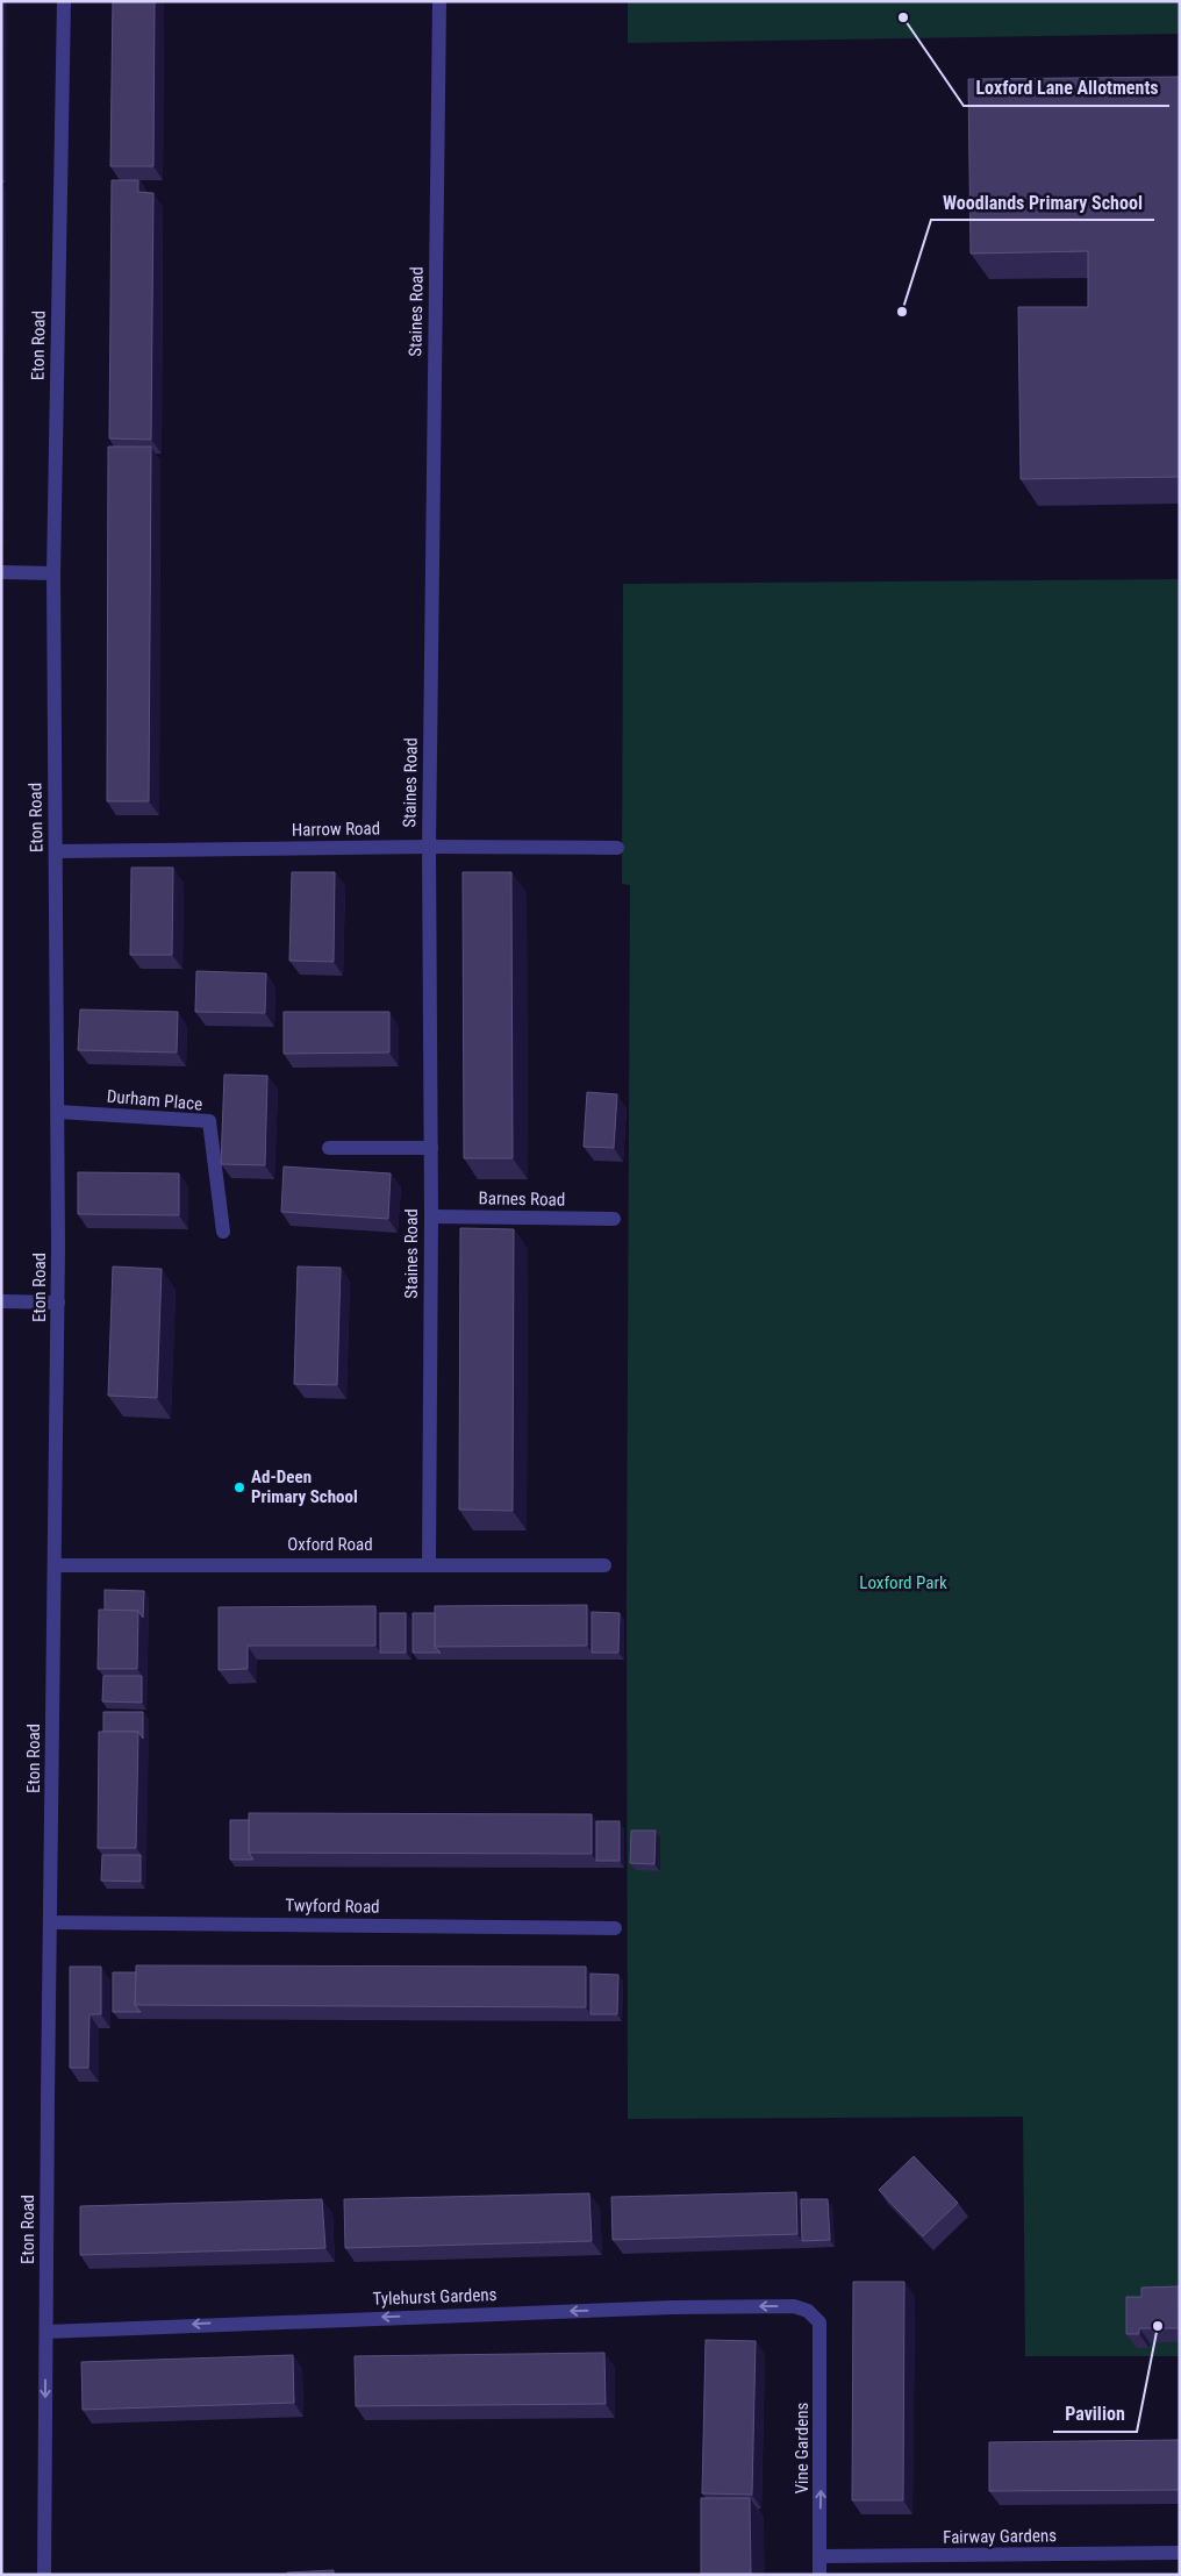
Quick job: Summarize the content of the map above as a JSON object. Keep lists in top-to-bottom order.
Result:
{
  "streets": {
    "street": [
      "Staines Road",
      "Eton Road",
      "Harrow Road",
      "Durham Place",
      "Barnes Road",
      "Oxford Road",
      "Twyford Road",
      "Tylehurst Gardens",
      "Vine Gardens",
      "Fairway Gardens"
    ]
  },
  "crossings": [
    ["Staines Road", "Harrow Road"],
    ["Staines Road", "Barnes Road"],
    ["Staines Road", "Oxford Road"],
    ["Eton Road", "Harrow Road"],
    ["Eton Road", "Durham Place"],
    ["Eton Road", "Oxford Road"],
    ["Eton Road", "Twyford Road"],
    ["Eton Road", "Tylehurst Gardens"],
    ["Tylehurst Gardens", "Vine Gardens"],
    ["Vine Gardens", "Fairway Gardens"]
  ],
  "one_way": ["Tylehurst Gardens", "Vine Gardens"],
  "parks": ["Loxford Park"],
  "places": [
    "Loxford Lane Allotments",
    "Woodlands Primary School",
    "Ad-Deen Primary School",
    "Pavilion"
  ]
}
